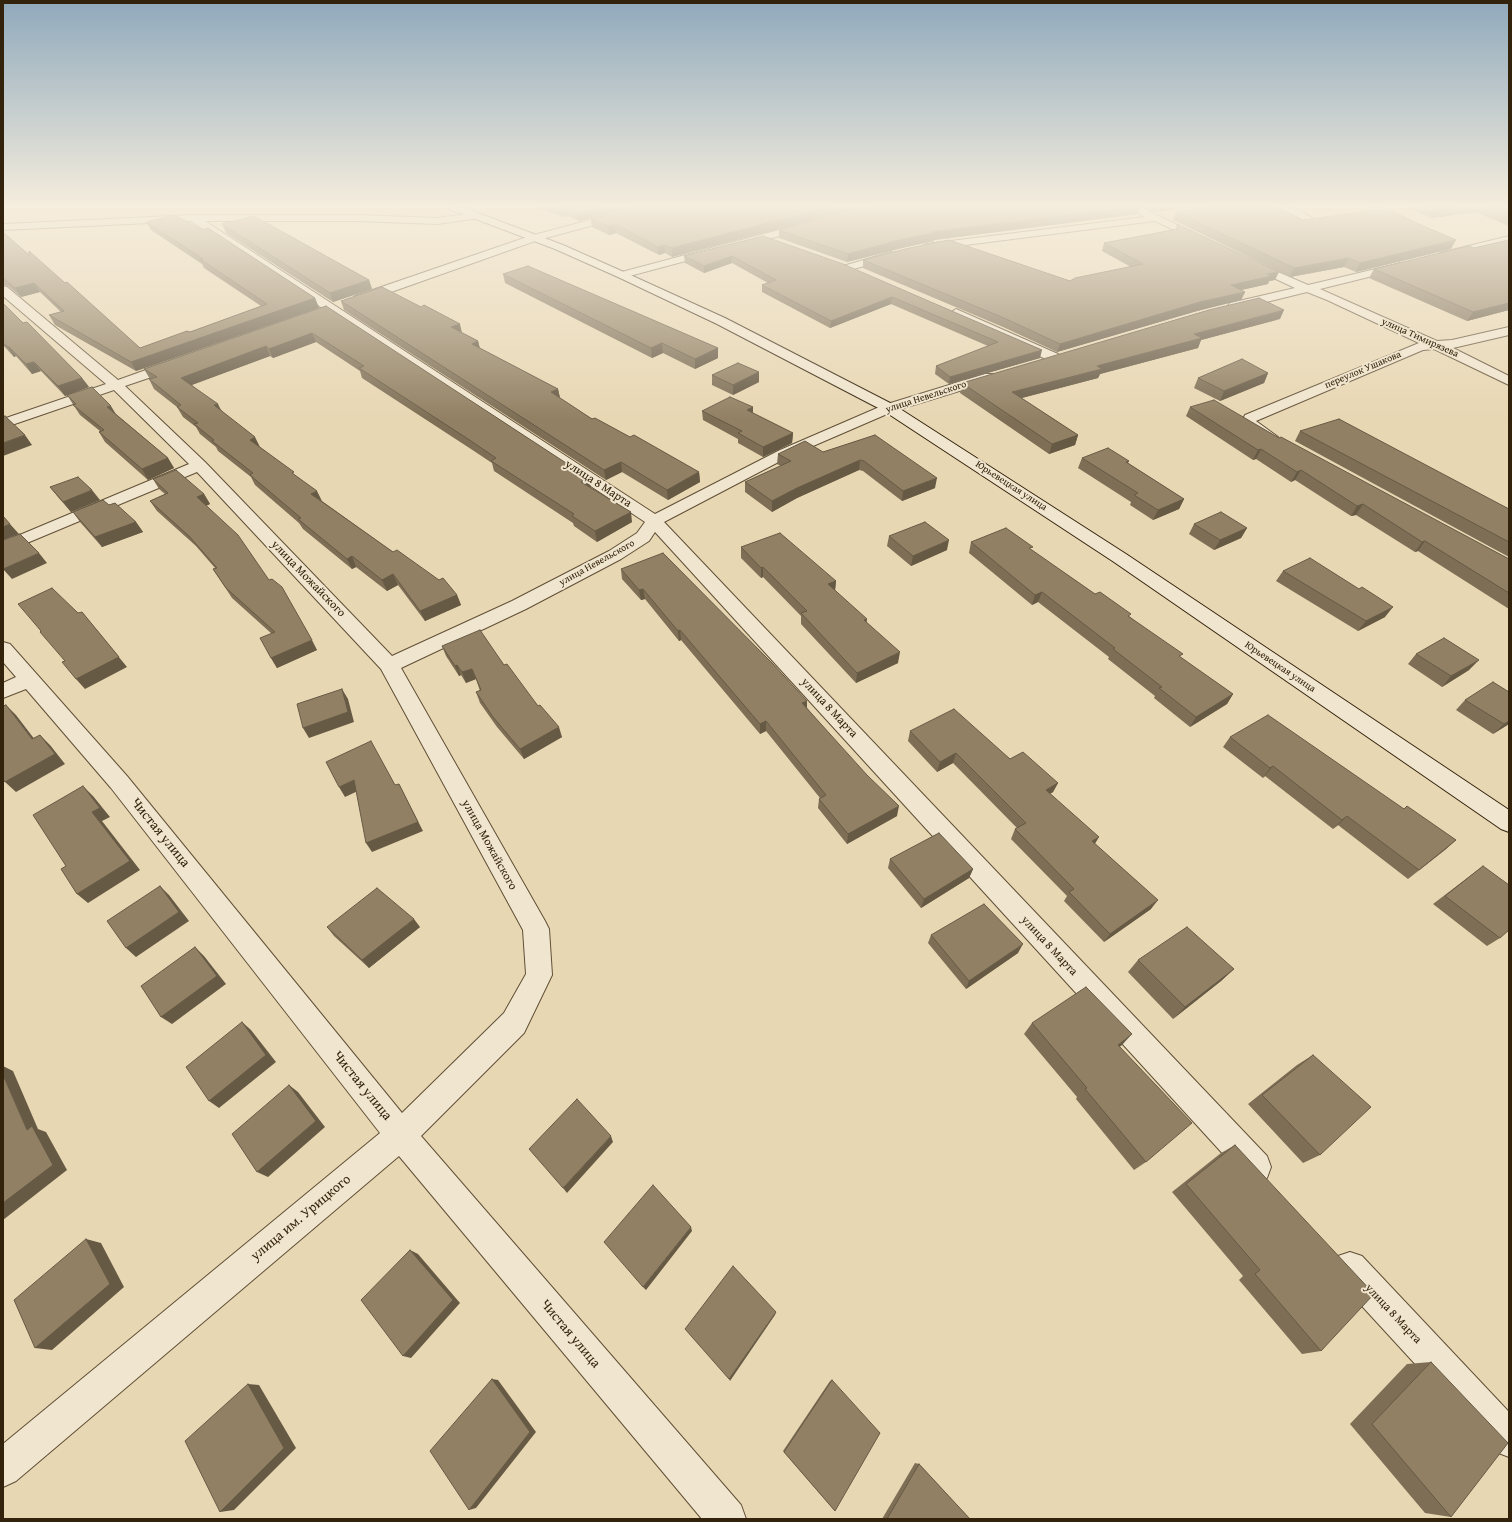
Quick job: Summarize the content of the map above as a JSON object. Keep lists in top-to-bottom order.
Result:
{
  "streets": {
    "street": [
      "улица Тимирязева",
      "переулок Ушакова",
      "улица Невельского",
      "улица 8 Марта",
      "Юрьевецкая улица",
      "улица Можайского",
      "Чистая улица",
      "улица им. Урицкого"
    ]
  },
  "crossings": [
    ["улица Тимирязева", "переулок Ушакова"],
    ["улица Невельского", "улица 8 Марта"],
    ["улица Невельского", "Юрьевецкая улица"],
    ["улица Невельского", "улица Можайского"],
    ["улица Можайского", "улица им. Урицкого"],
    ["Чистая улица", "улица им. Урицкого"]
  ]
}
